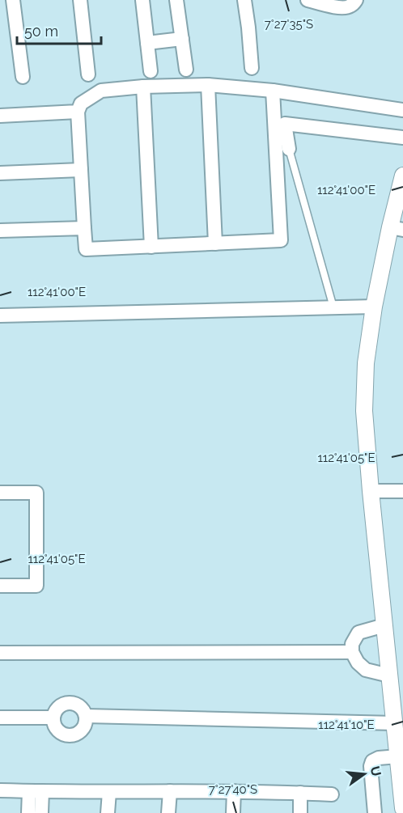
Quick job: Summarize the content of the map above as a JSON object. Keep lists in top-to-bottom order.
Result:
{
  "scale_bar": "50 m",
  "north": "right",
  "coordinates": [
    "7°27'35\"S",
    "112°41'00\"E",
    "112°41'05\"E",
    "112°41'10\"E",
    "7°27'40\"S"
  ]
}
